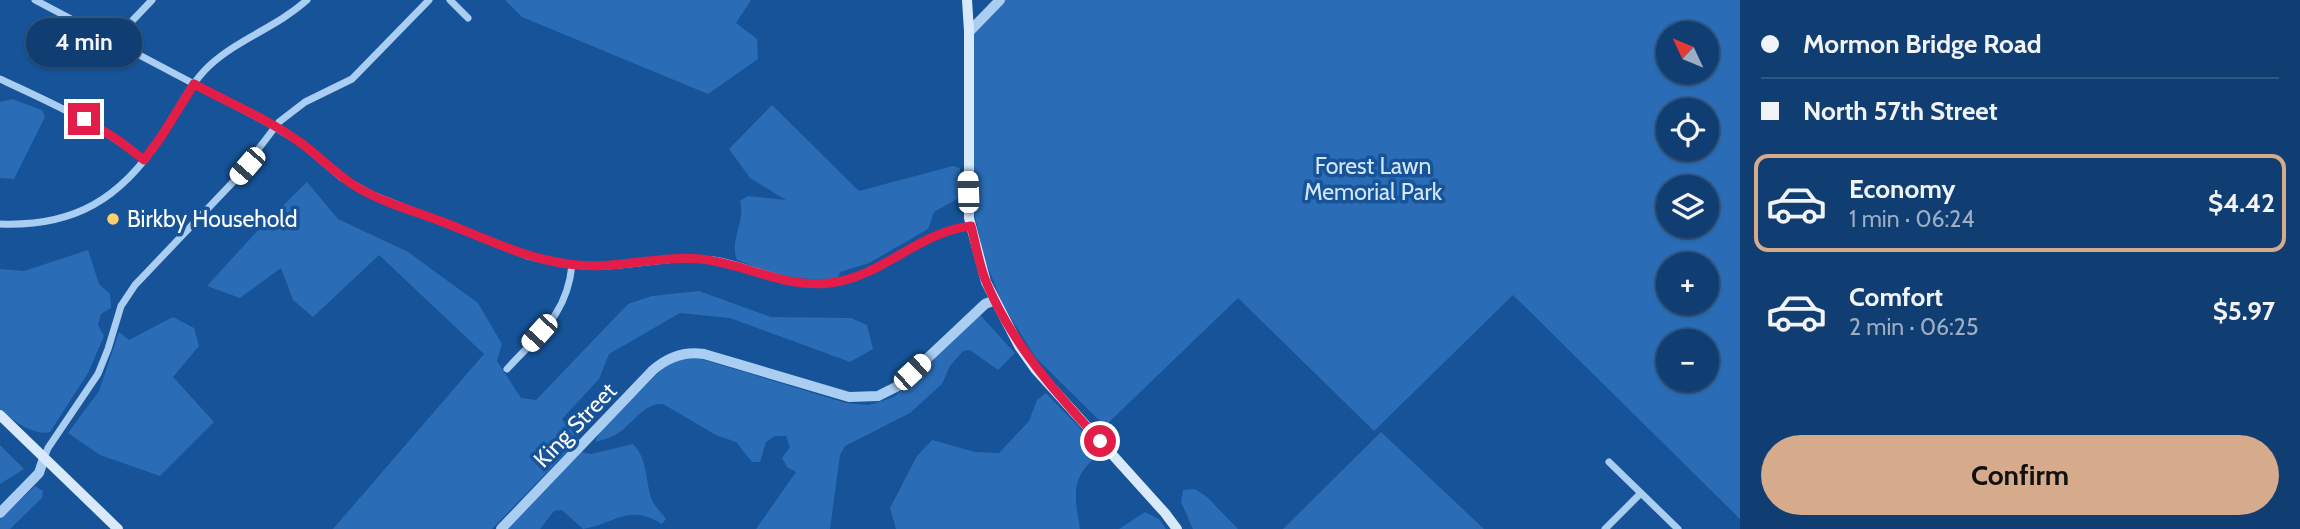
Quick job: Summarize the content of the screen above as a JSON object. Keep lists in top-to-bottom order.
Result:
{
  "streets": {
    "street": ["King Street"]
  },
  "parks": ["Forest Lawn Memorial Park"],
  "places": ["Birkby Household"],
  "north": "top left",
  "page": {
    "banner": ["Mormon Bridge Road", "North 57th Street"],
    "bubble": "4 min",
    "map_buttons": ["+", "−"],
    "list": [
      {
        "name": "Economy",
        "note": "1 min · 06:24",
        "value": "$4.42"
      },
      {
        "name": "Comfort",
        "note": "2 min · 06:25",
        "value": "$5.97"
      }
    ],
    "buttons": "Confirm"
  }
}
